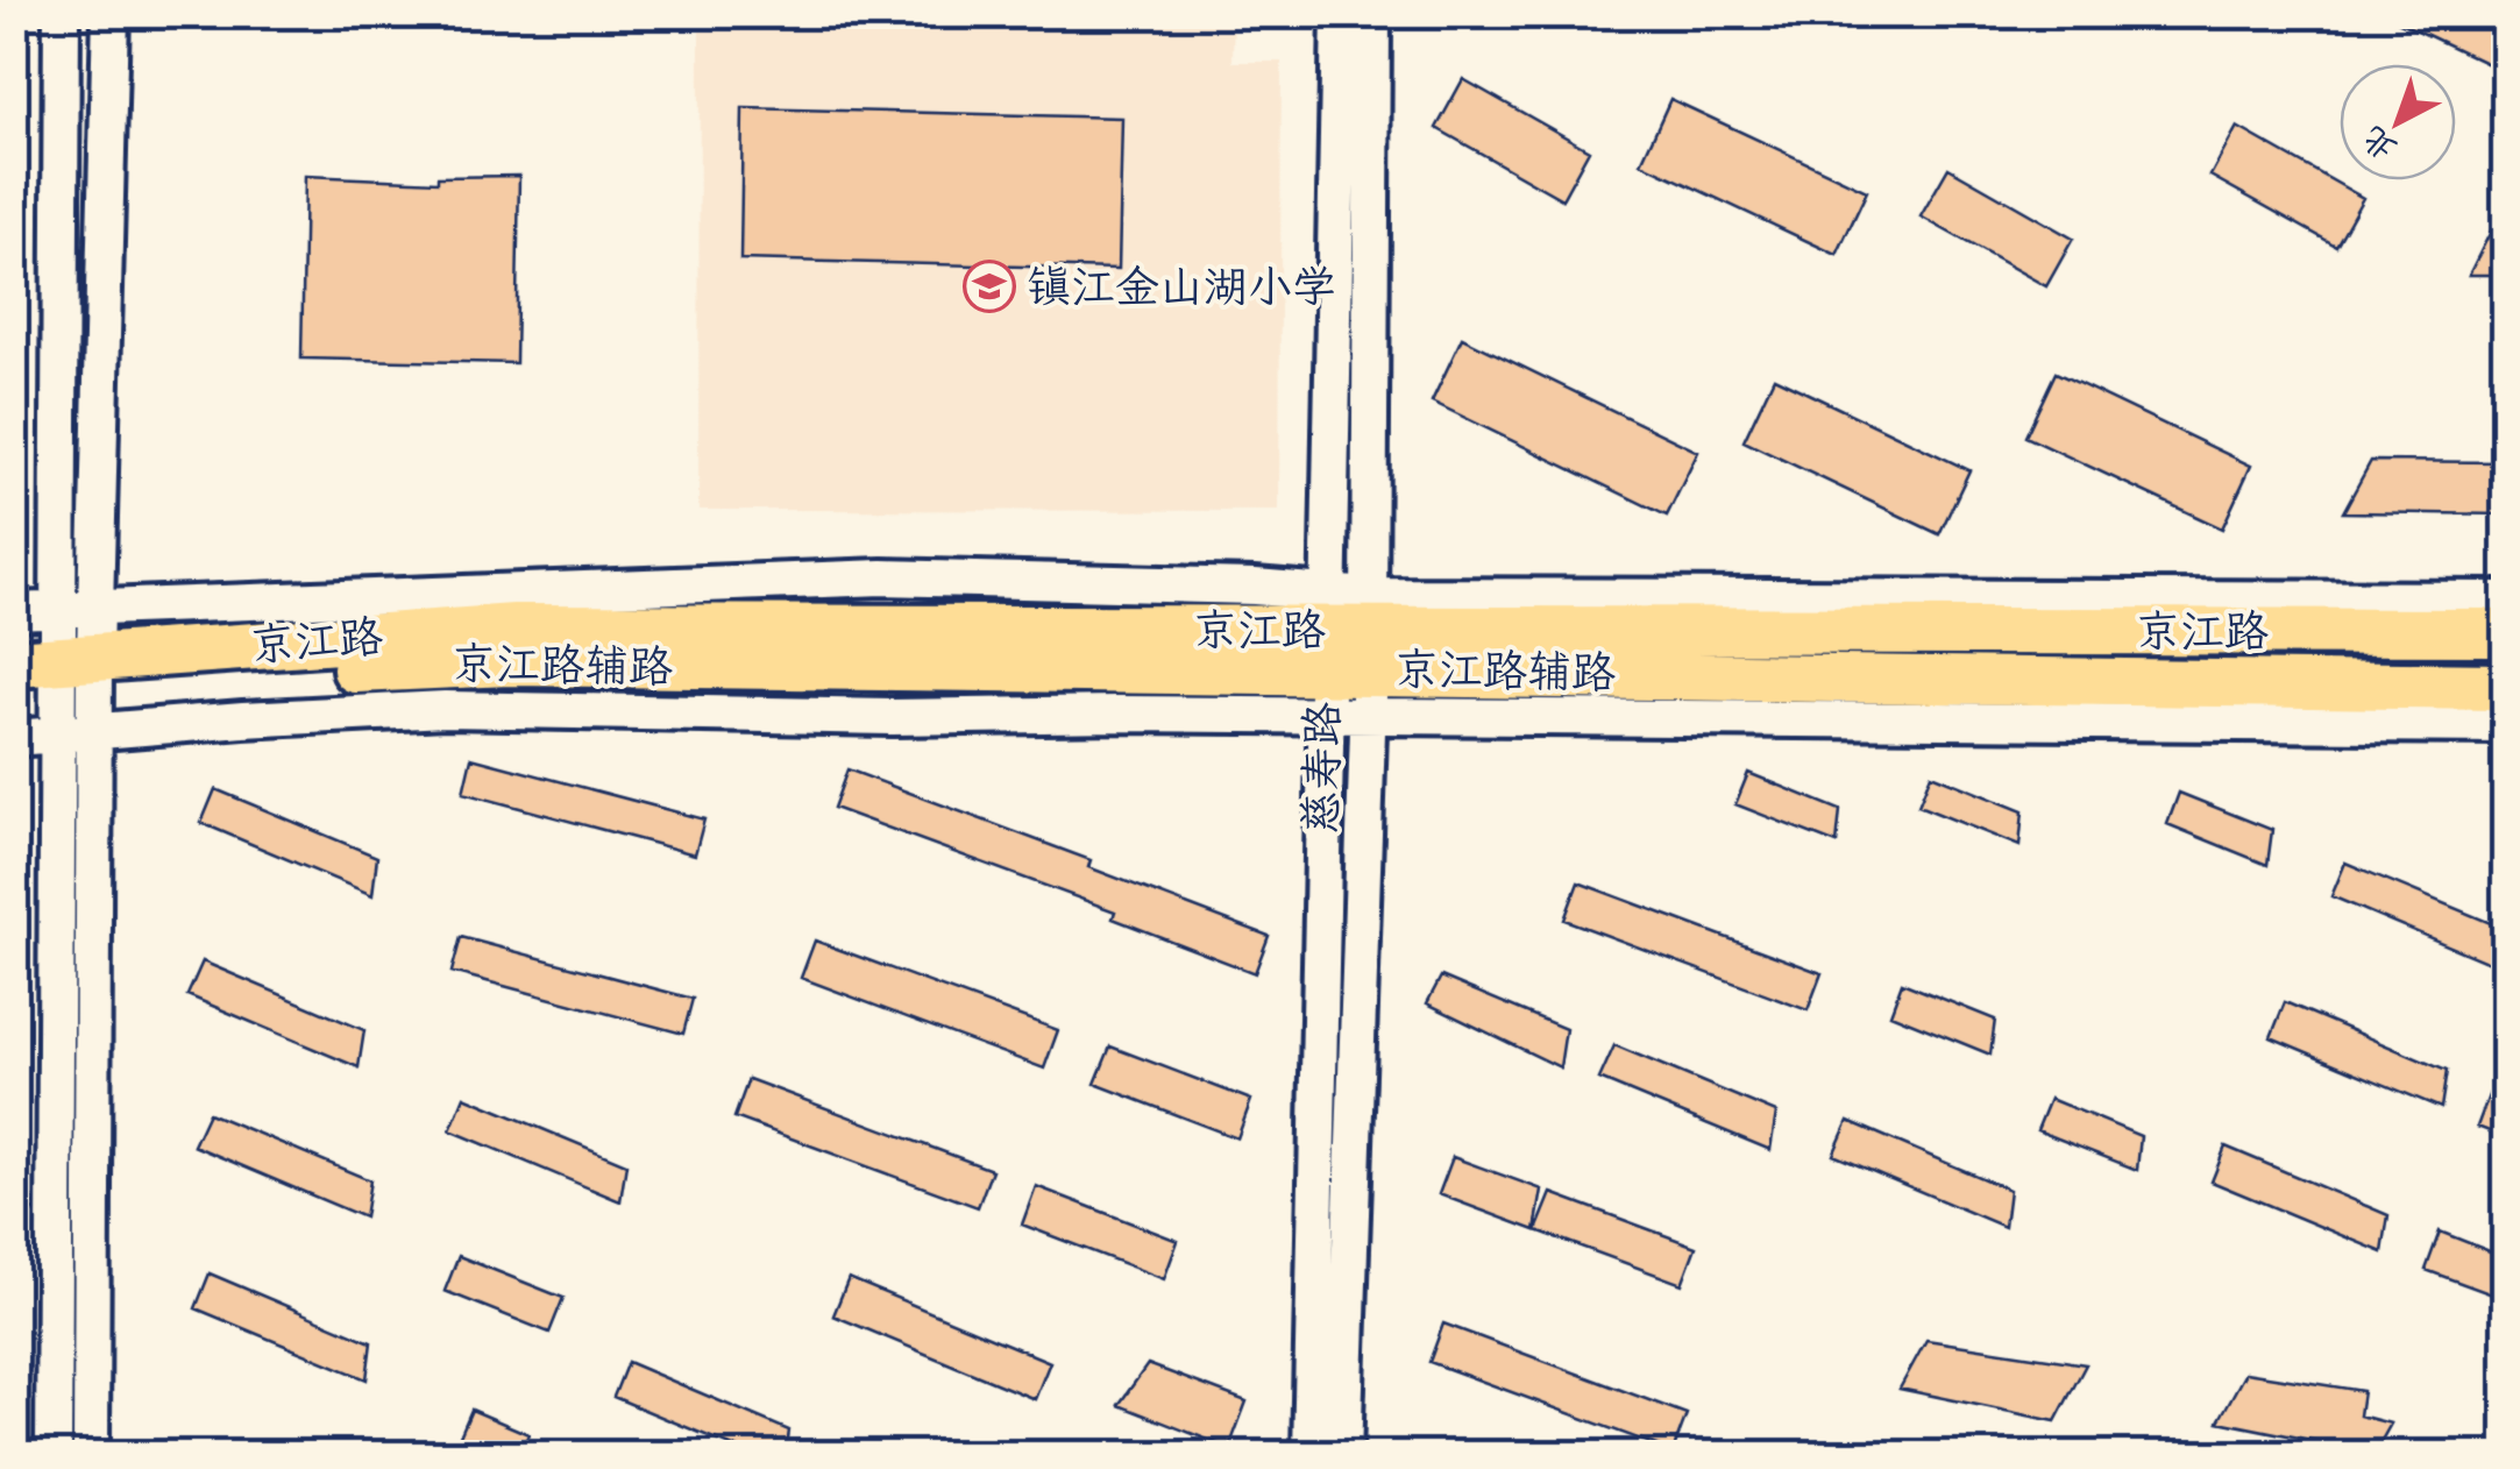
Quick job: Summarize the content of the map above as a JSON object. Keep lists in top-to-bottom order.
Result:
{
  "streets": {
    "main road": ["京江路"],
    "street": ["京江路辅路", "慈寿路"]
  },
  "crossings": [
    ["京江路", "京江路辅路"],
    ["京江路", "慈寿路"],
    ["京江路辅路", "慈寿路"]
  ],
  "places": {
    "school or university": ["镇江金山湖小学"]
  },
  "north": "bottom left"
}
